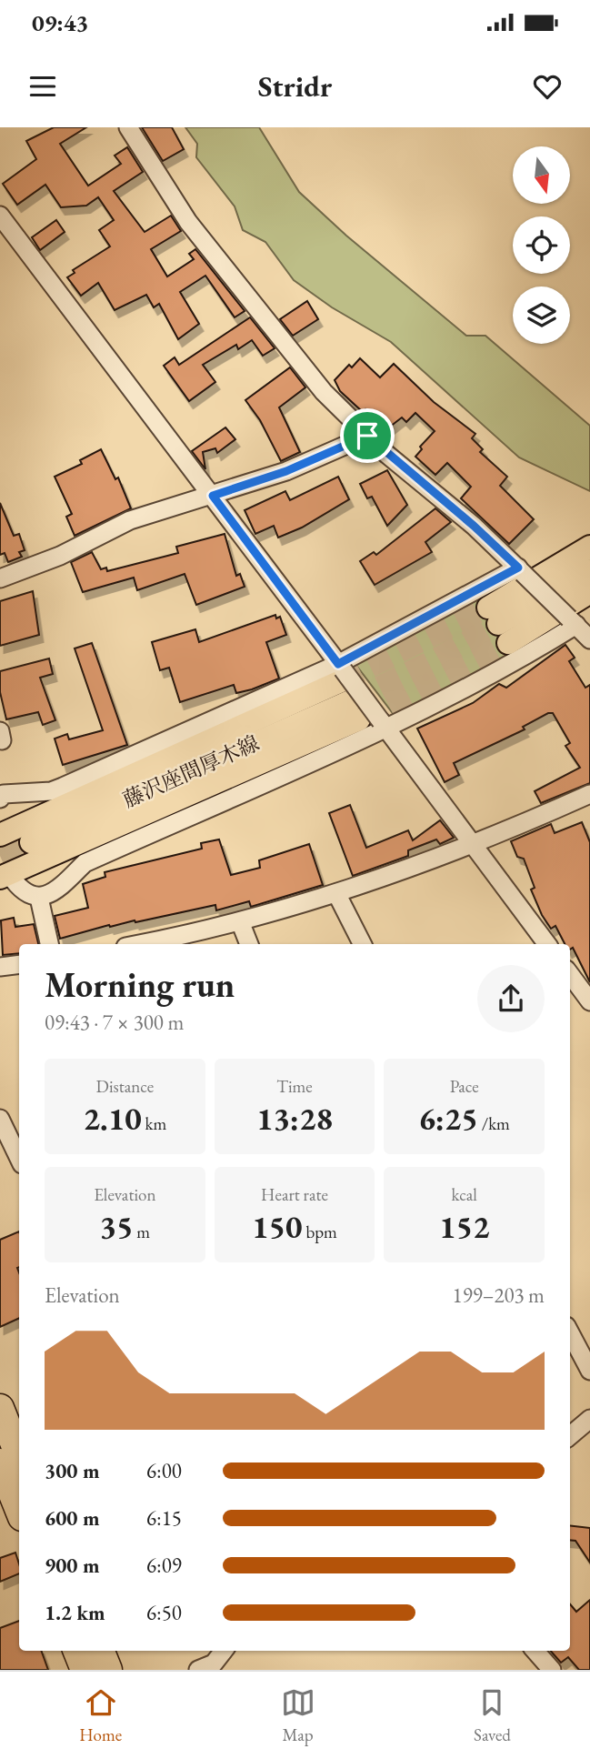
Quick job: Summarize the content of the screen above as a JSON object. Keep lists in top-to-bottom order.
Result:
{
  "streets": {
    "main road": ["藤沢座間厚木線"]
  },
  "north": "bottom",
  "page": {
    "status": "09:43",
    "header": "Stridr",
    "heading": ["Morning run", "09:43 · 7 × 300 m"],
    "stats": [
      ["Distance", "2.10 km"],
      ["Time", "13:28"],
      ["Pace", "6:25 /km"],
      ["Elevation", "35 m"],
      ["Heart rate", "150 bpm"],
      ["kcal", "152"]
    ],
    "chart": ["Elevation", "199–203 m"],
    "list": [
      {
        "name": "300 m",
        "note": "6:00"
      },
      {
        "name": "600 m",
        "note": "6:15"
      },
      {
        "name": "900 m",
        "note": "6:09"
      },
      {
        "name": "1.2 km",
        "note": "6:50"
      }
    ],
    "tabs": ["Home", "Map", "Saved"]
  }
}
